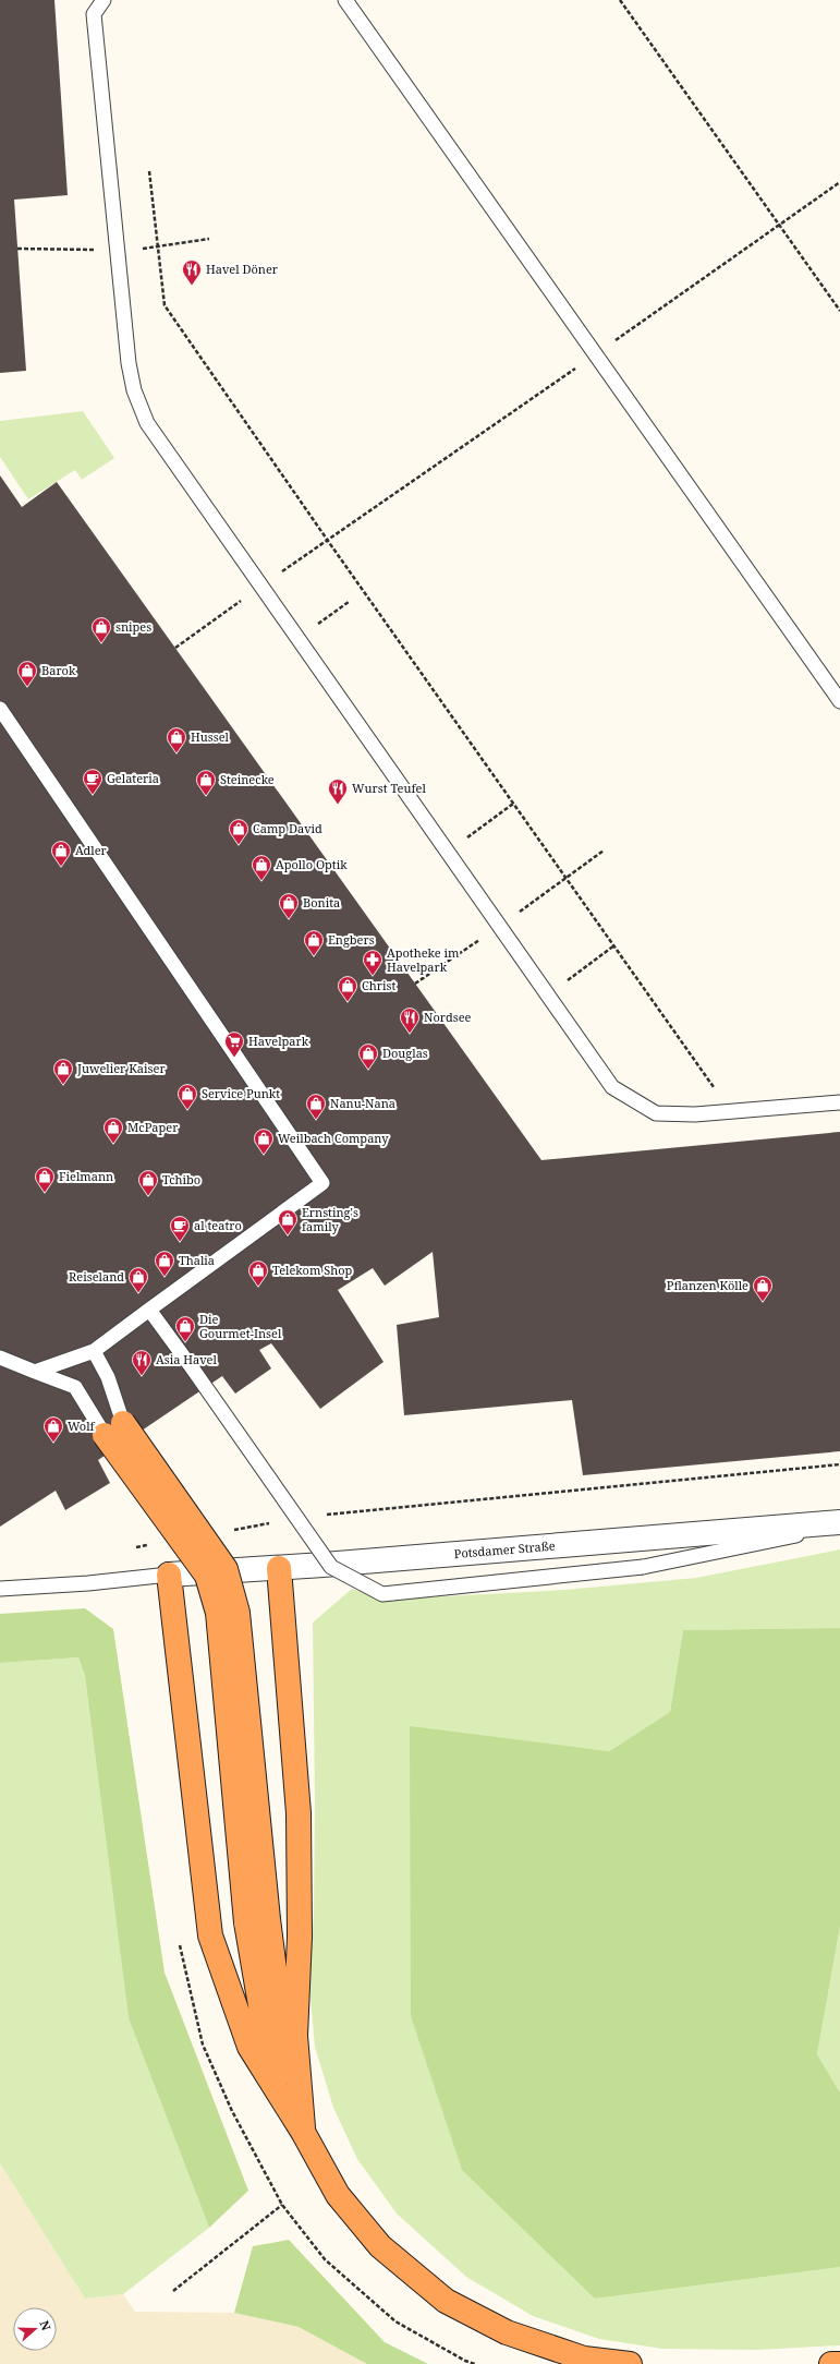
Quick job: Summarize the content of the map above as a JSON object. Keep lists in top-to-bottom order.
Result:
{
  "streets": {
    "street": ["Potsdamer Straße"]
  },
  "places": {
    "restaurant": [
      "Havel Döner",
      "Wurst Teufel",
      "Nordsee",
      "Asia Havel"
    ],
    "shop": [
      "snipes",
      "Barok",
      "Hussel",
      "Steinecke",
      "Camp David",
      "Adler",
      "Apollo Optik",
      "Bonita",
      "Engbers",
      "Christ",
      "Douglas",
      "Juwelier Kaiser",
      "Service Punkt",
      "Nanu-Nana",
      "McPaper",
      "Weilbach Company",
      "Fielmann",
      "Tchibo",
      "Ernsting's family",
      "Thalia",
      "Telekom Shop",
      "Reiseland",
      "Pflanzen Kölle",
      "Die Gourmet-Insel",
      "Wolf"
    ],
    "cafe": ["Gelateria", "al teatro"],
    "pharmacy": ["Apotheke im Havelpark"],
    "supermarket": ["Havelpark"]
  },
  "north": "right"
}
